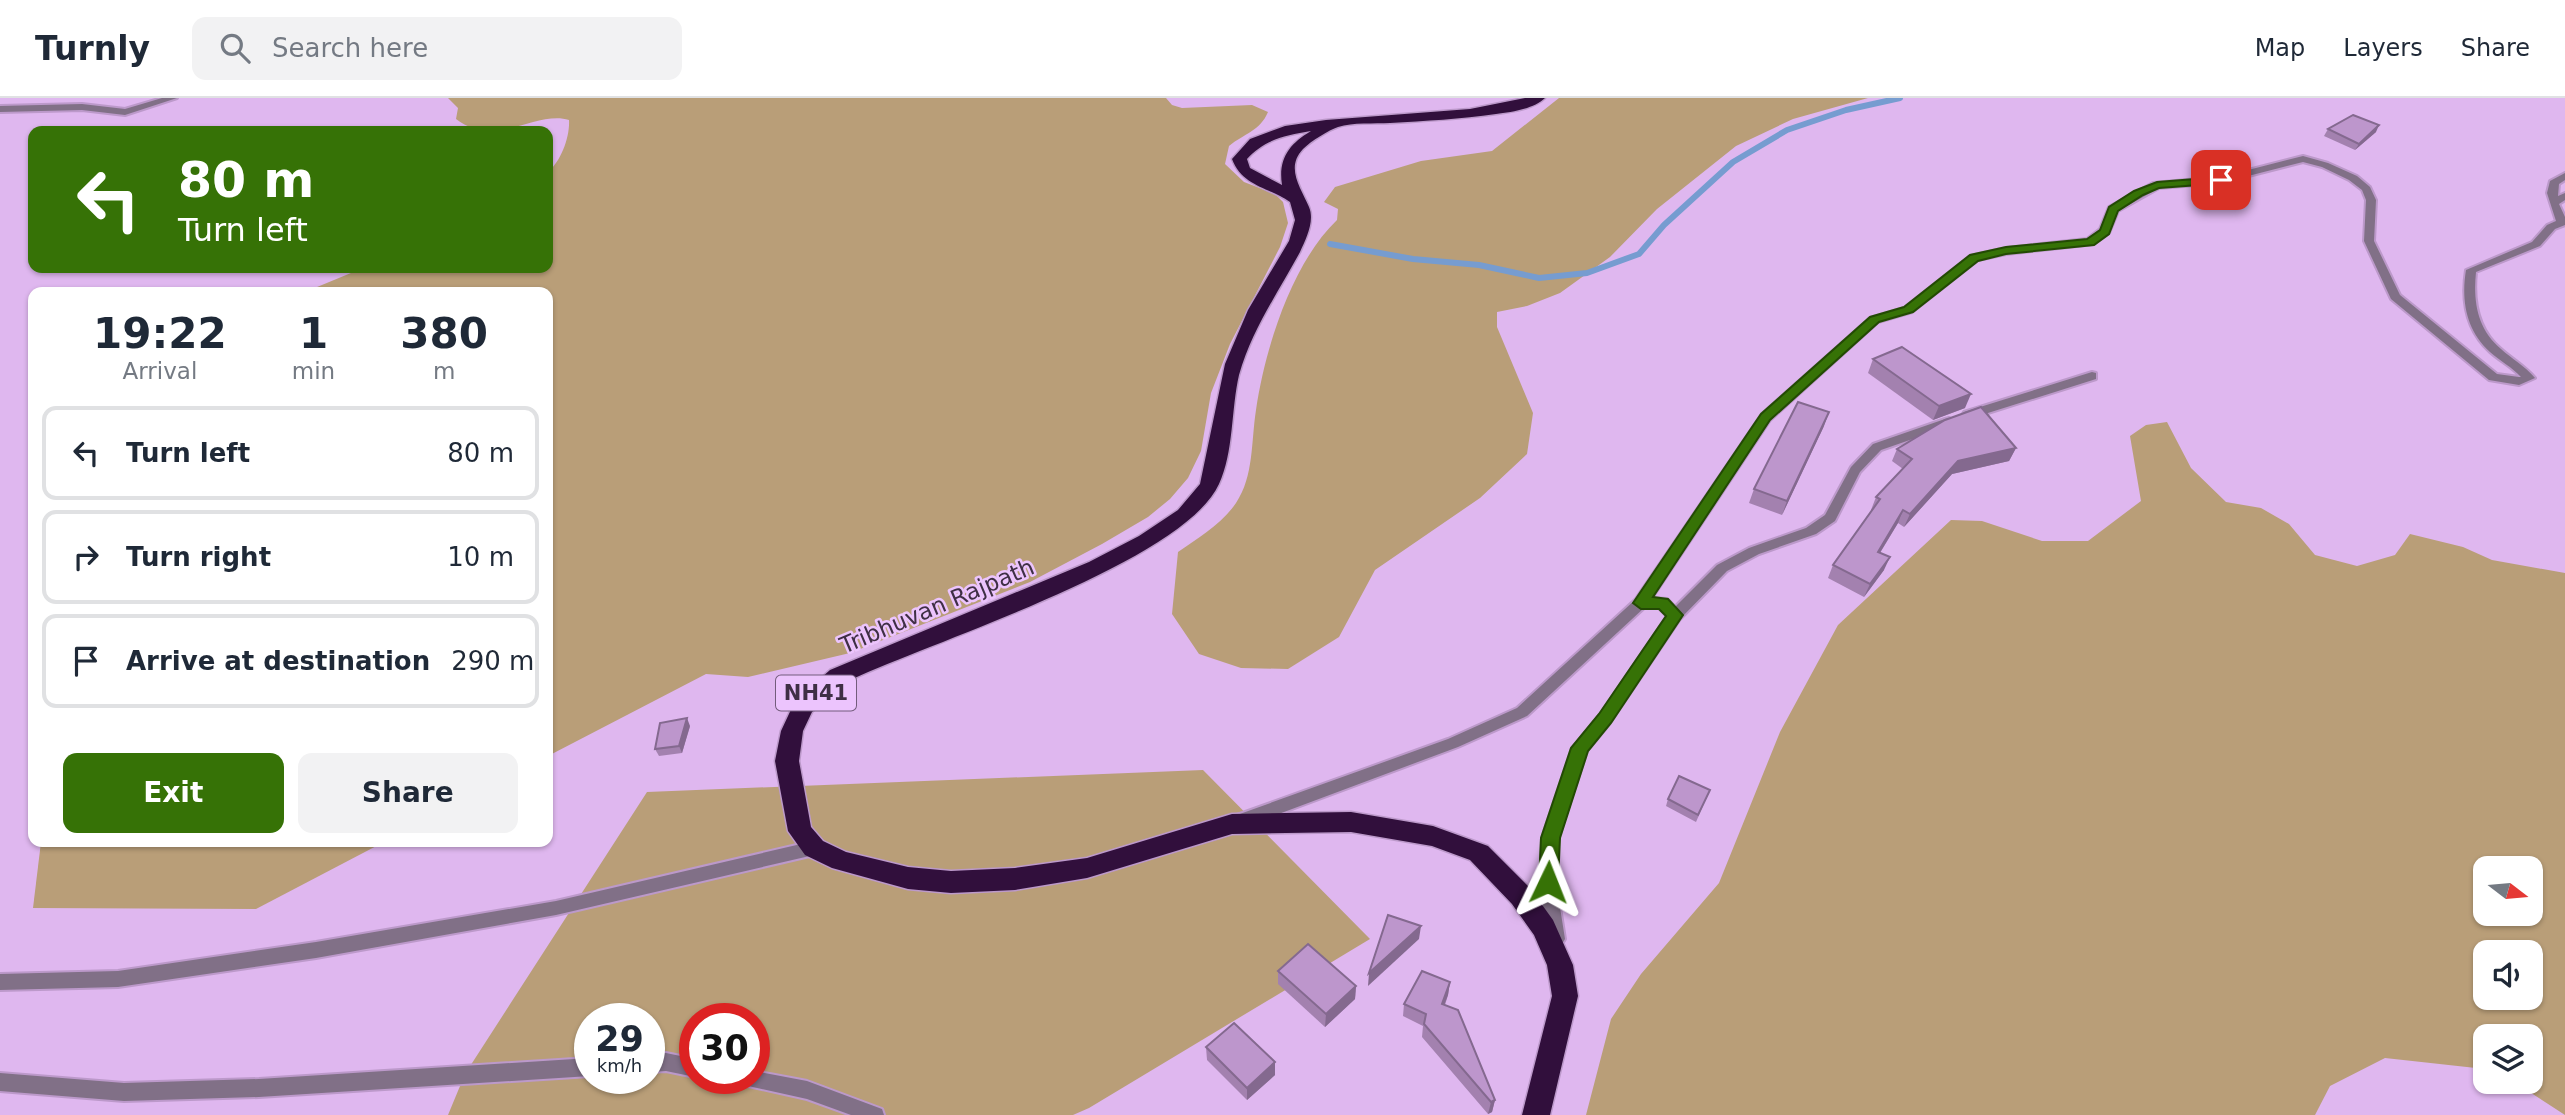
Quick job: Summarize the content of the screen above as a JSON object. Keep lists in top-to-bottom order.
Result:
{
  "streets": {
    "highway": ["Tribhuvan Rajpath", "NH41"]
  },
  "north": "right",
  "page": {
    "header": "Turnly",
    "search": "Search here",
    "nav": ["Map", "Layers", "Share"],
    "turn": ["80 m", "Turn left"],
    "eta": [
      "19:22",
      "Arrival",
      "1",
      "min",
      "380",
      "m"
    ],
    "list": [
      {
        "name": "Turn left",
        "value": "80 m"
      },
      {
        "name": "Turn right",
        "value": "10 m"
      },
      {
        "name": "Arrive at destination",
        "value": "290 m"
      }
    ],
    "buttons": ["Exit", "Share"],
    "speed": "29 km/h",
    "limit": "30"
  }
}
